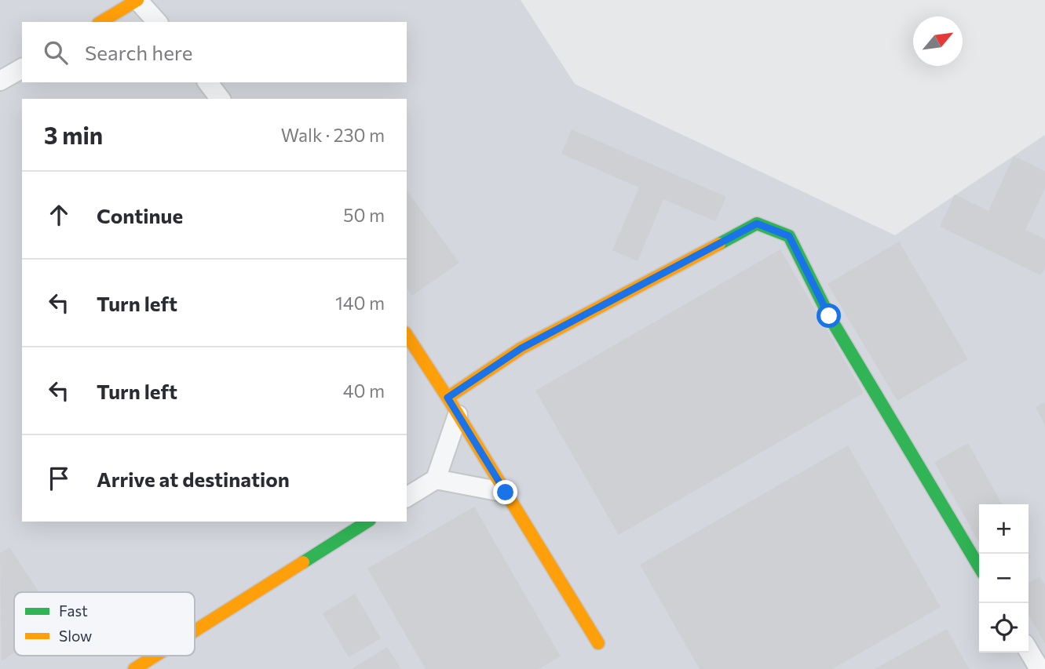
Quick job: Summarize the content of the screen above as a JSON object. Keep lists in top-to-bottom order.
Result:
{
  "legend": ["Fast", "Slow"],
  "north": "top right",
  "page": {
    "search": "Search here",
    "heading": ["3 min", "Walk · 230 m"],
    "list": [
      ["Continue", "50 m"],
      ["Turn left", "140 m"],
      ["Turn left", "40 m"],
      "Arrive at destination"
    ],
    "map_buttons": ["+", "−"]
  }
}
